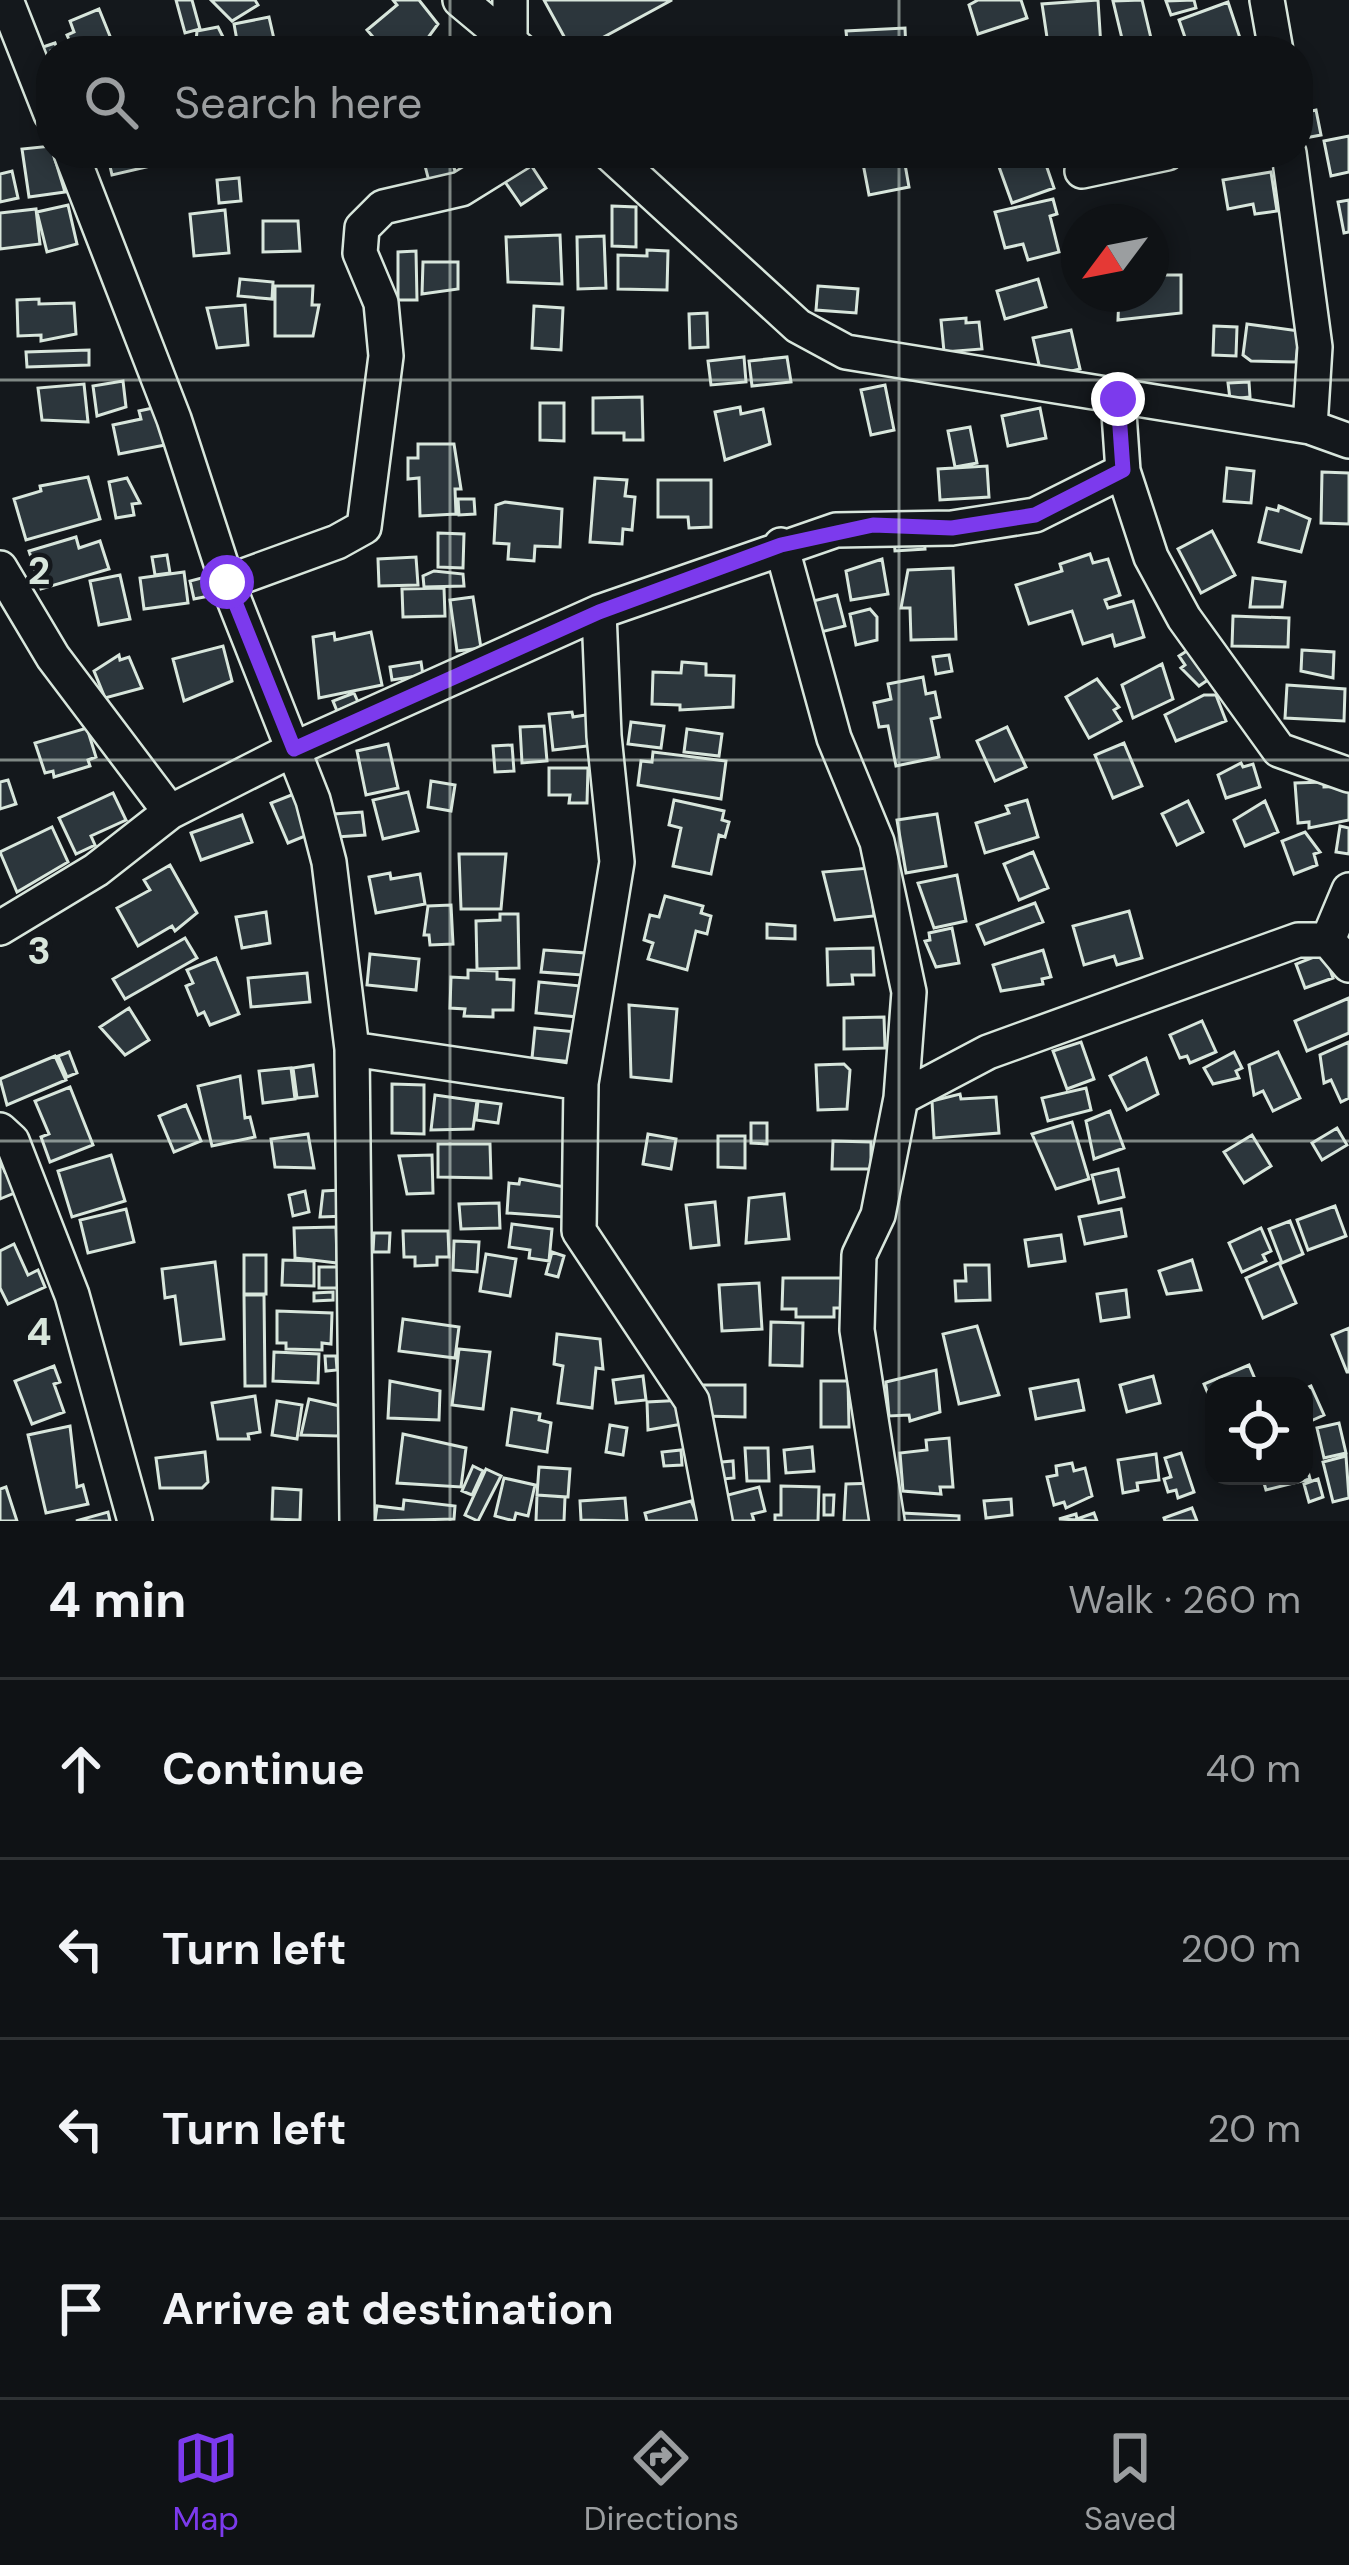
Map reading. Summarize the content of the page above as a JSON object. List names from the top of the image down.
{
  "north": "bottom left",
  "page": {
    "search": "Search here",
    "heading": ["4 min", "Walk · 260 m"],
    "list": [
      ["Continue", "40 m"],
      ["Turn left", "200 m"],
      ["Turn left", "20 m"],
      "Arrive at destination"
    ],
    "nav": ["Map", "Directions", "Saved"]
  },
  "grid": {
    "rows": ["2", "3", "4"]
  }
}
